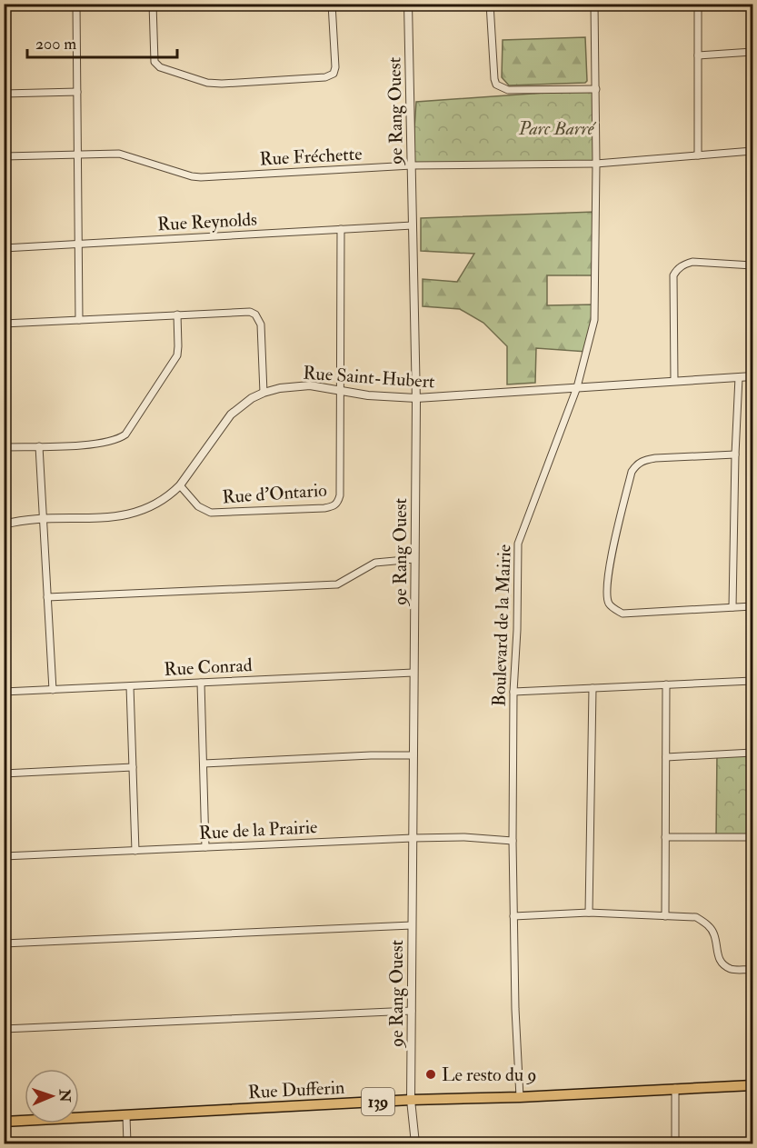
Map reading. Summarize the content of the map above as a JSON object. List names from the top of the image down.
{
  "streets": {
    "main road": ["Rue Dufferin", "139"],
    "street": [
      "9e Rang Ouest",
      "Rue Fréchette",
      "Rue Reynolds",
      "Rue Saint-Hubert",
      "Rue d'Ontario",
      "Boulevard de la Mairie",
      "Rue Conrad",
      "Rue de la Prairie"
    ]
  },
  "crossings": [
    ["9e Rang Ouest", "Rue Fréchette"],
    ["9e Rang Ouest", "Rue Reynolds"],
    ["9e Rang Ouest", "Rue Saint-Hubert"],
    ["9e Rang Ouest", "Rue Conrad"],
    ["9e Rang Ouest", "Rue de la Prairie"],
    ["9e Rang Ouest", "Rue Dufferin"],
    ["Rue Fréchette", "Boulevard de la Mairie"],
    ["Rue Reynolds", "Rue d'Ontario"],
    ["Rue Saint-Hubert", "Rue d'Ontario"],
    ["Rue Saint-Hubert", "Boulevard de la Mairie"],
    ["Boulevard de la Mairie", "Rue de la Prairie"],
    ["Boulevard de la Mairie", "Rue Dufferin"]
  ],
  "parks": ["Parc Barré"],
  "places": ["Le resto du 9"],
  "scale_bar": "200 m",
  "north": "right"
}
